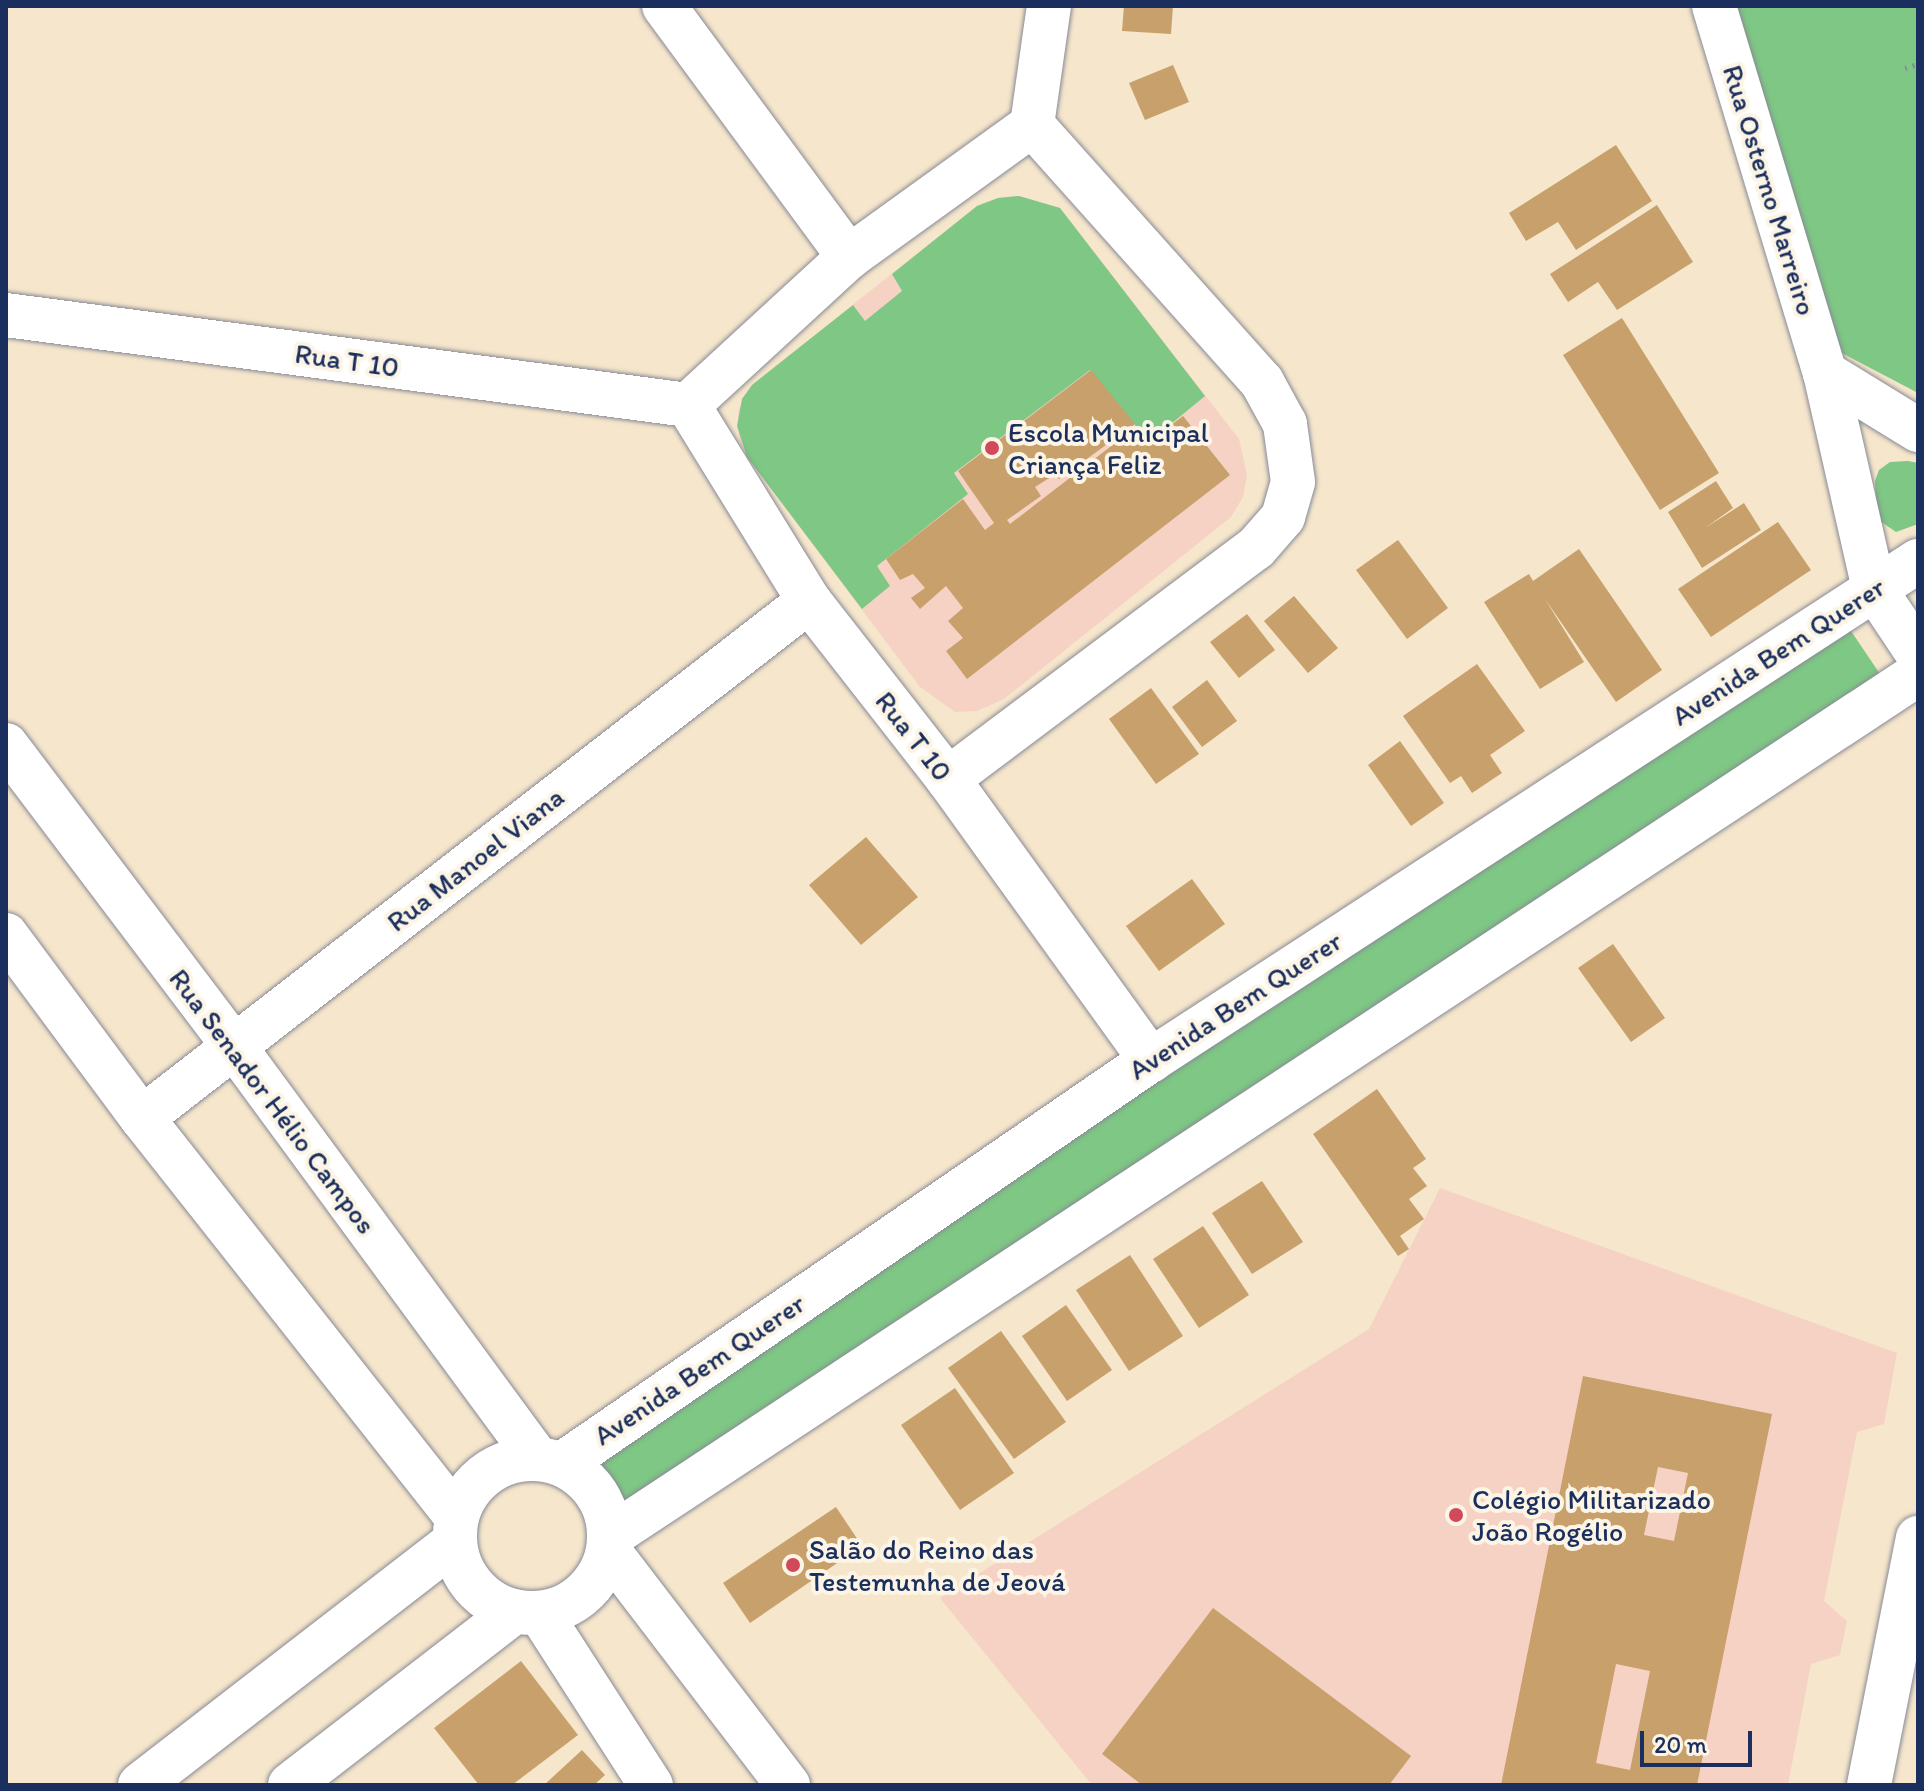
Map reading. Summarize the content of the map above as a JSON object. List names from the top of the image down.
{
  "streets": {
    "street": [
      "Rua Osterno Marreiro",
      "Rua T 10",
      "Avenida Bem Querer",
      "Rua Manoel Viana",
      "Rua Senador Hélio Campos"
    ]
  },
  "crossings": [
    ["Rua Osterno Marreiro", "Avenida Bem Querer"],
    ["Rua T 10", "Avenida Bem Querer"],
    ["Rua T 10", "Rua Manoel Viana"],
    ["Avenida Bem Querer", "Rua Senador Hélio Campos"],
    ["Rua Manoel Viana", "Rua Senador Hélio Campos"]
  ],
  "places": ["Escola Municipal Criança Feliz", "Colégio Militarizado João Rogélio", "Salão do Reino das Testemunha de Jeová"],
  "scale_bar": "20 m"
}
